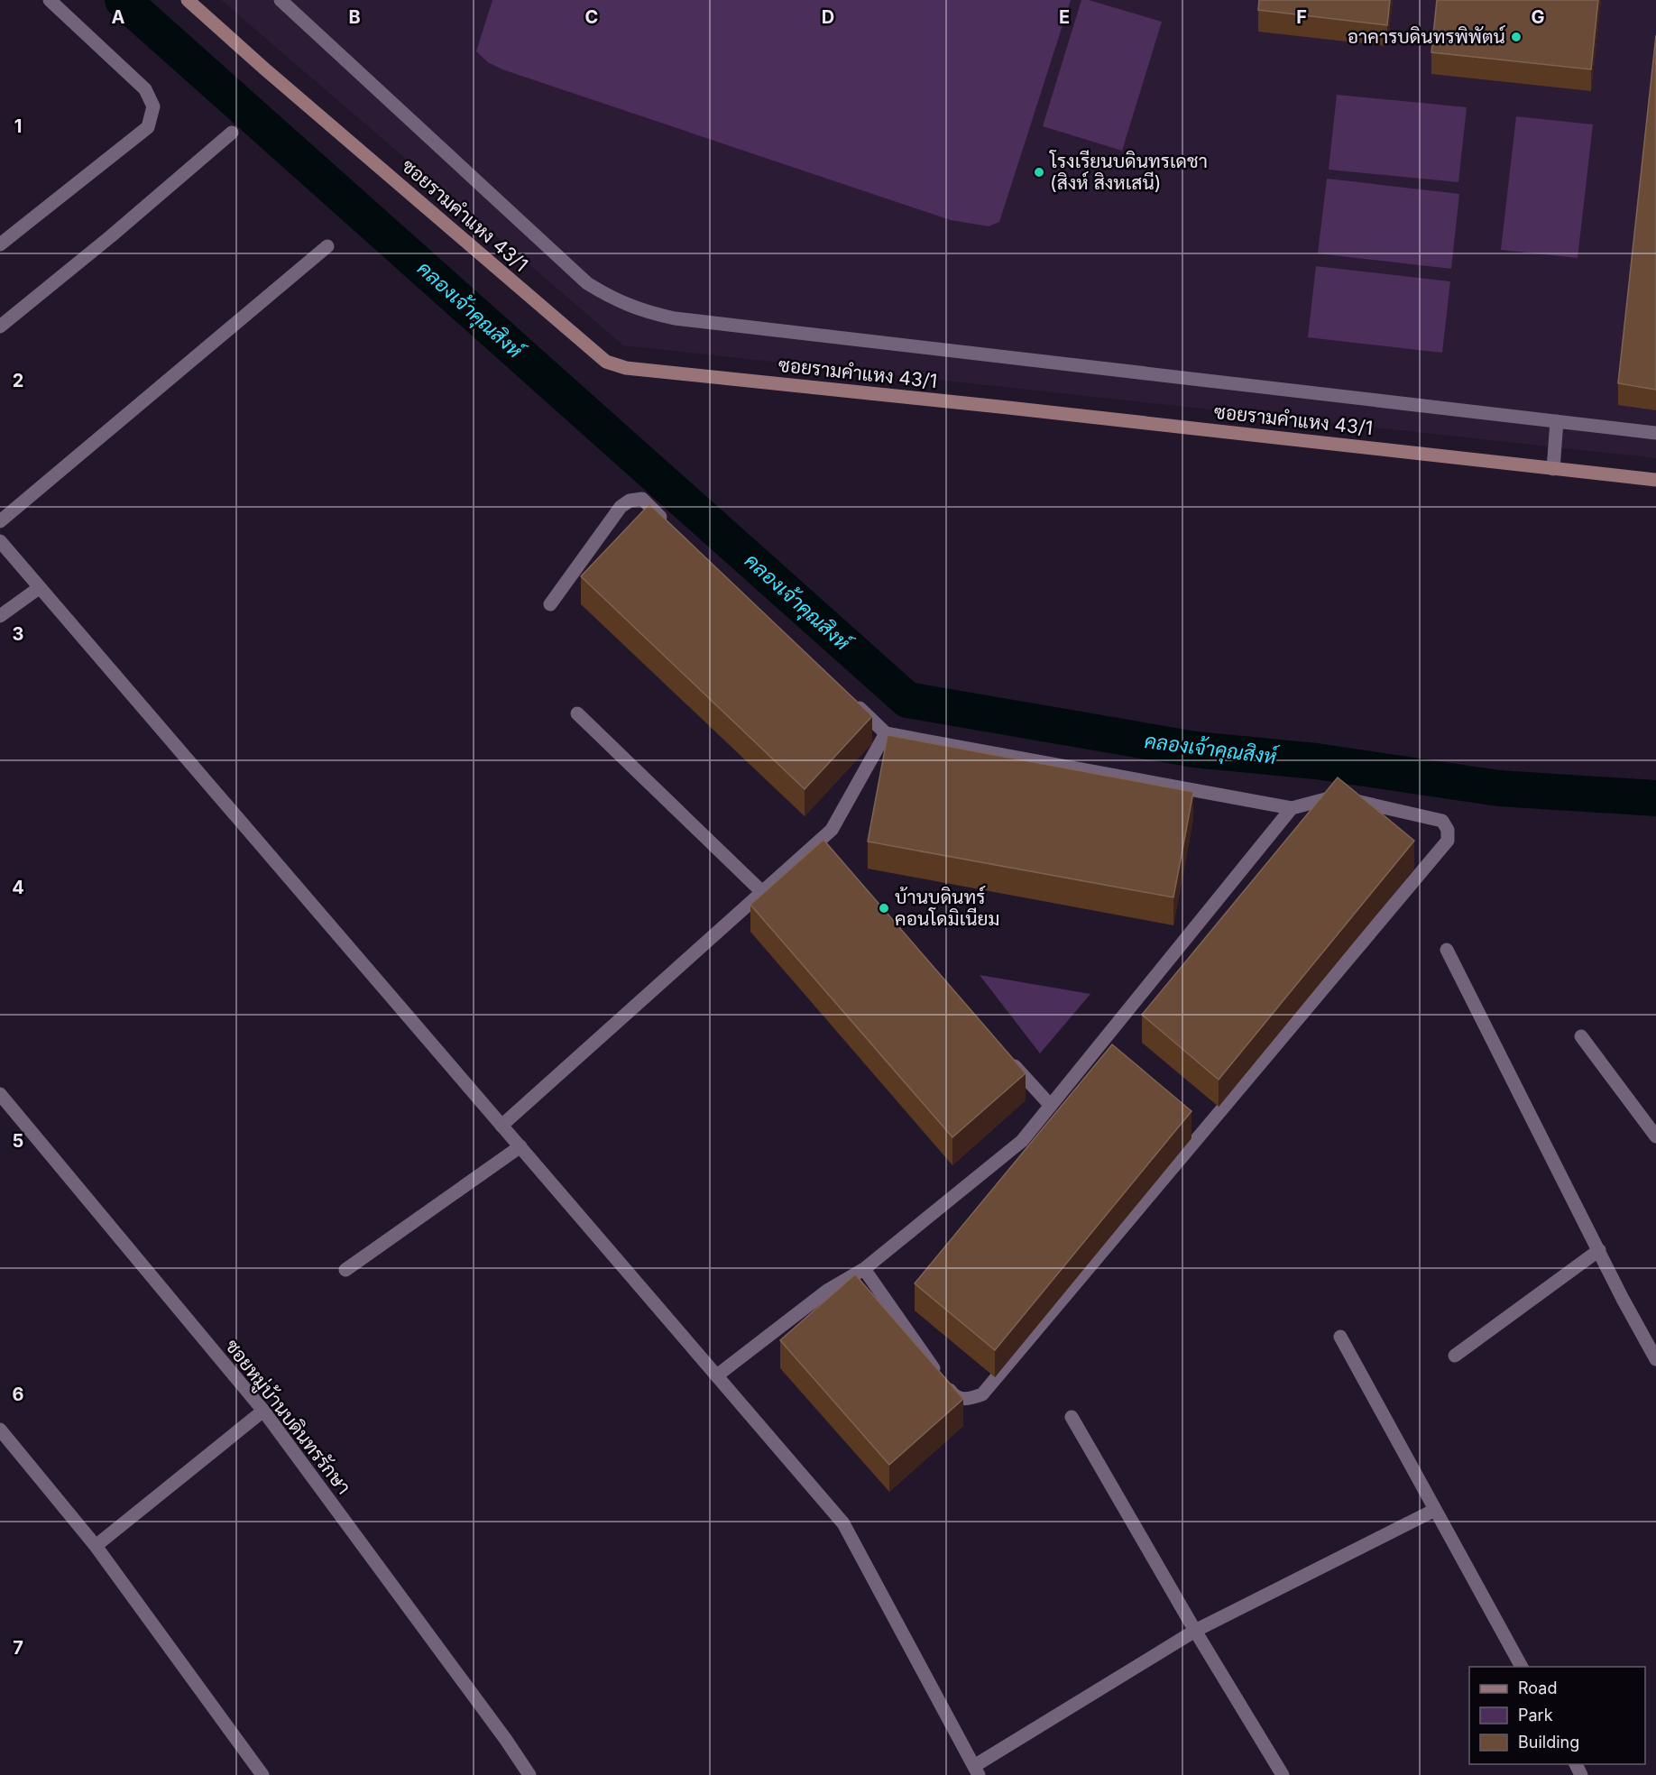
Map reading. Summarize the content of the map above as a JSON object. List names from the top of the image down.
{
  "streets": {
    "street": ["ซอยรามคำแหง 43/1", "ซอยหมู่บ้านบดินทรรักษา"]
  },
  "water": ["คลองเจ้าคุณสิงห์"],
  "places": ["อาคารบดินทรพิพัตน์", "โรงเรียนบดินทรเดชา (สิงห์ สิงหเสนี)", "บ้านบดินทร์ คอนโดมิเนียม"],
  "legend": ["Road", "Park", "Building"],
  "grid": {
    "columns": [
      "A",
      "B",
      "C",
      "D",
      "E",
      "F",
      "G"
    ],
    "rows": [
      "1",
      "2",
      "3",
      "4",
      "5",
      "6",
      "7"
    ]
  }
}
